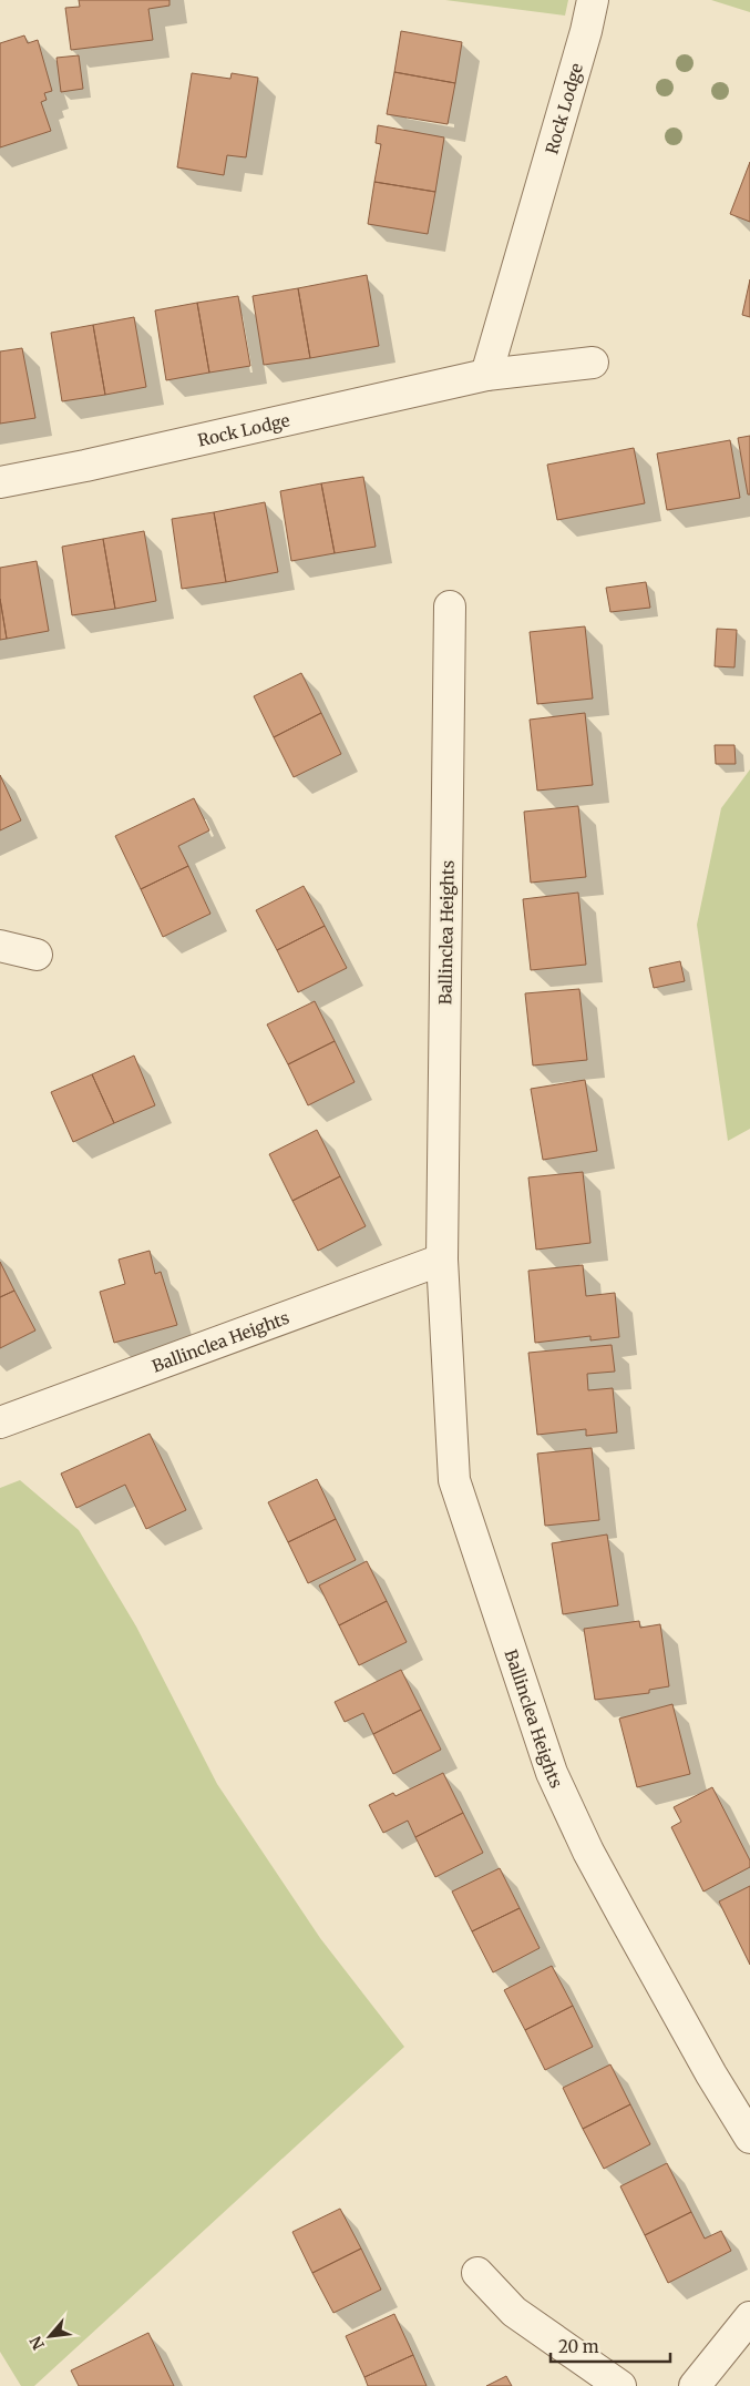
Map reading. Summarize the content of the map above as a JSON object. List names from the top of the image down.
{
  "streets": {
    "street": ["Rock Lodge", "Ballinclea Heights"]
  },
  "scale_bar": "20 m",
  "north": "bottom left"
}
